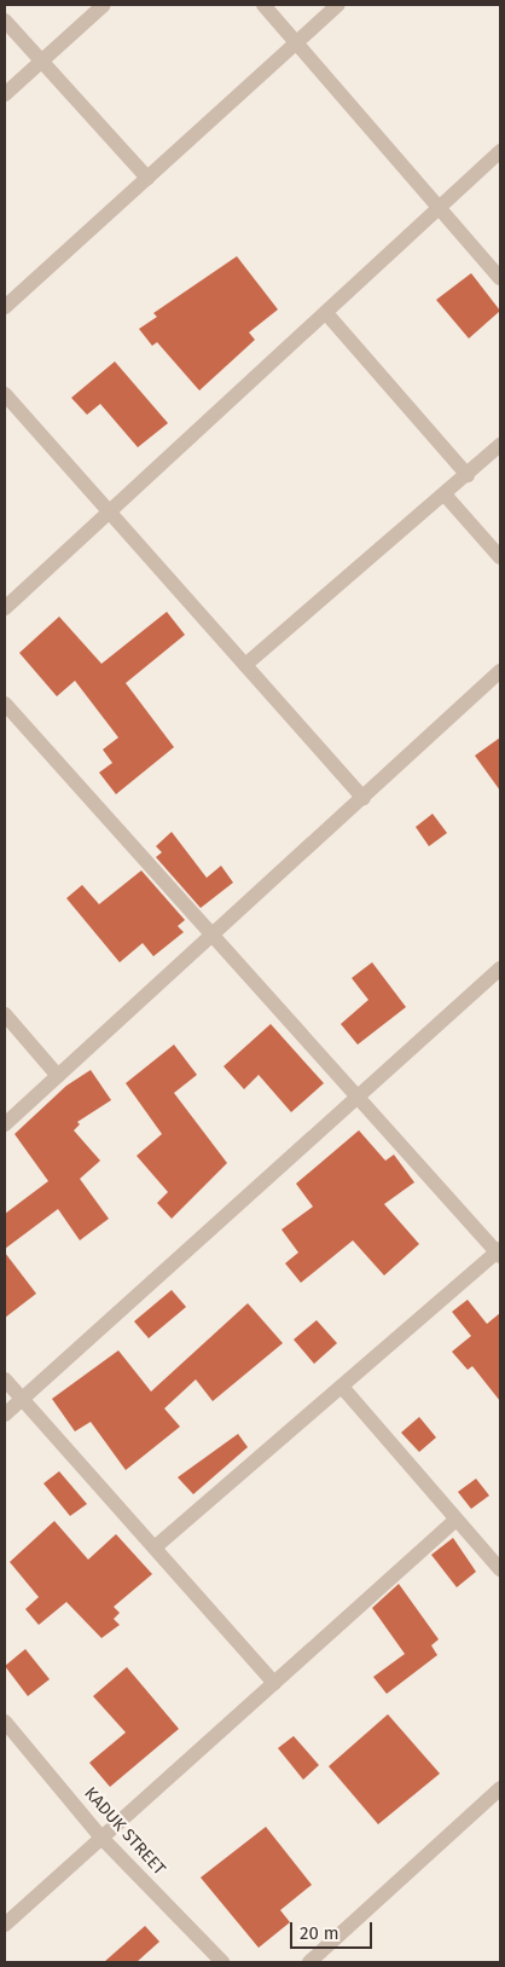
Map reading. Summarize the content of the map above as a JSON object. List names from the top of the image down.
{
  "streets": {
    "street": ["KADUK STREET"]
  },
  "scale_bar": "20 m"
}
